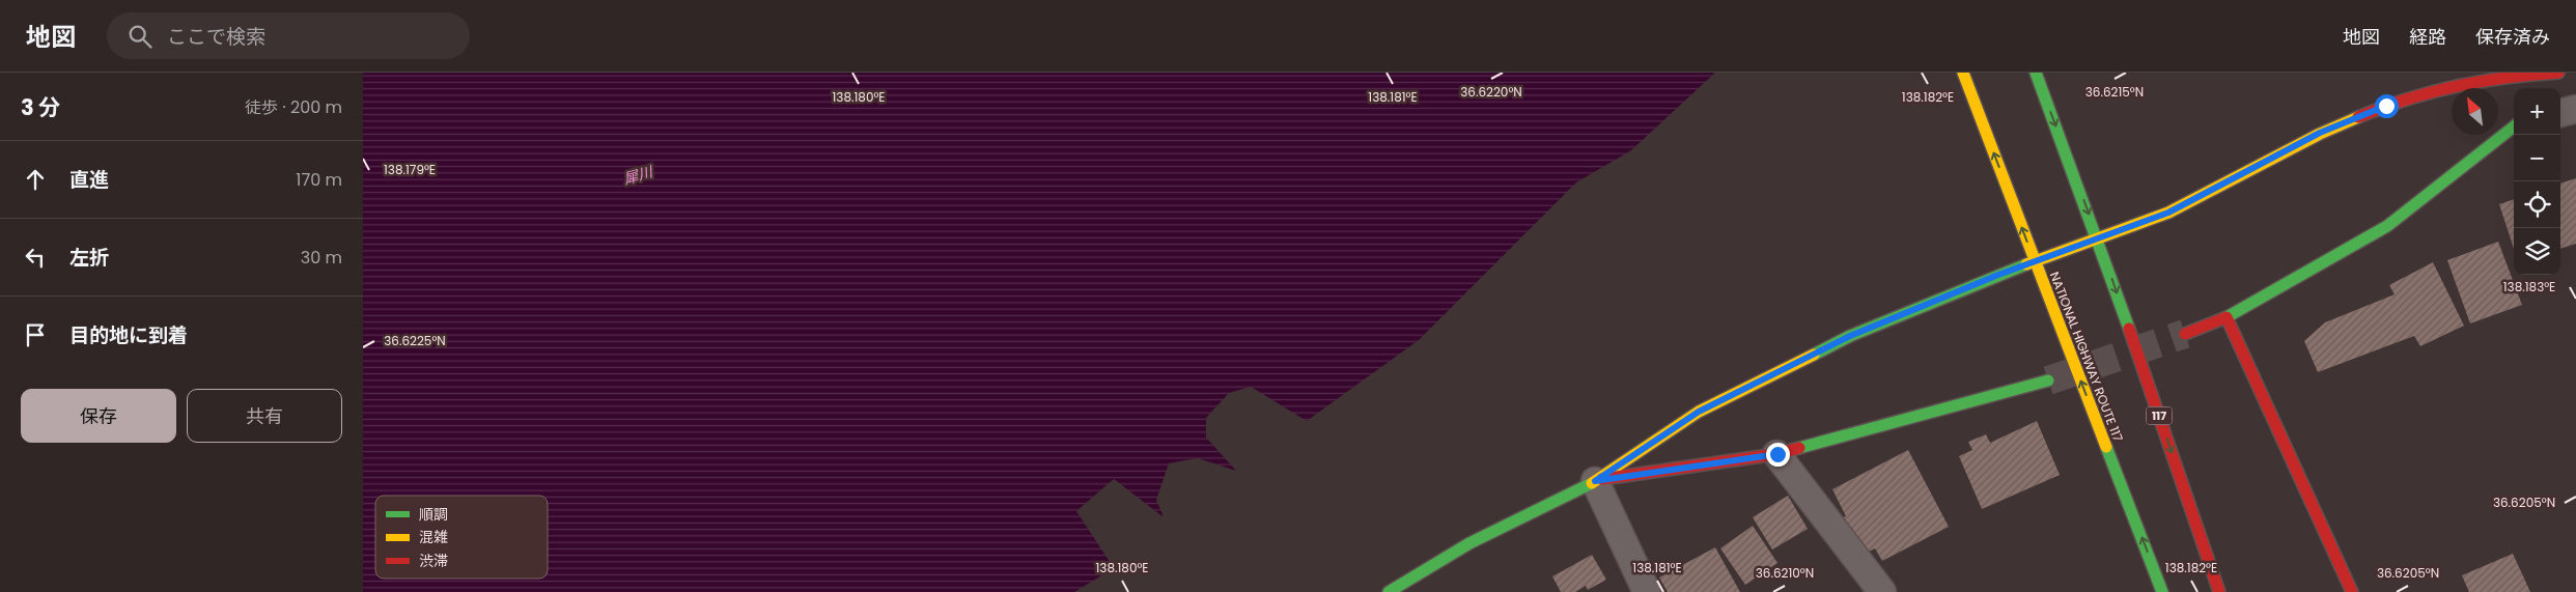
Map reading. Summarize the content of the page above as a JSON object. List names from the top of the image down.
{
  "streets": {
    "main road": ["NATIONAL HIGHWAY ROUTE 117", "117"]
  },
  "water": ["犀川"],
  "legend": ["順調", "混雑", "渋滞"],
  "north": "top left",
  "page": {
    "header": "地図",
    "search": "ここで検索",
    "nav": ["地図", "経路", "保存済み"],
    "heading": ["3 分", "徒歩 · 200 m"],
    "map_buttons": ["+", "−"],
    "list": [
      ["直進", "170 m"],
      ["左折", "30 m"],
      "目的地に到着"
    ],
    "buttons": ["保存", "共有"]
  },
  "coordinates": [
    "36.6220°N",
    "36.6215°N",
    "138.180°E",
    "138.181°E",
    "138.182°E",
    "138.179°E",
    "138.183°E",
    "36.6225°N",
    "36.6205°N",
    "36.6210°N"
  ]
}
